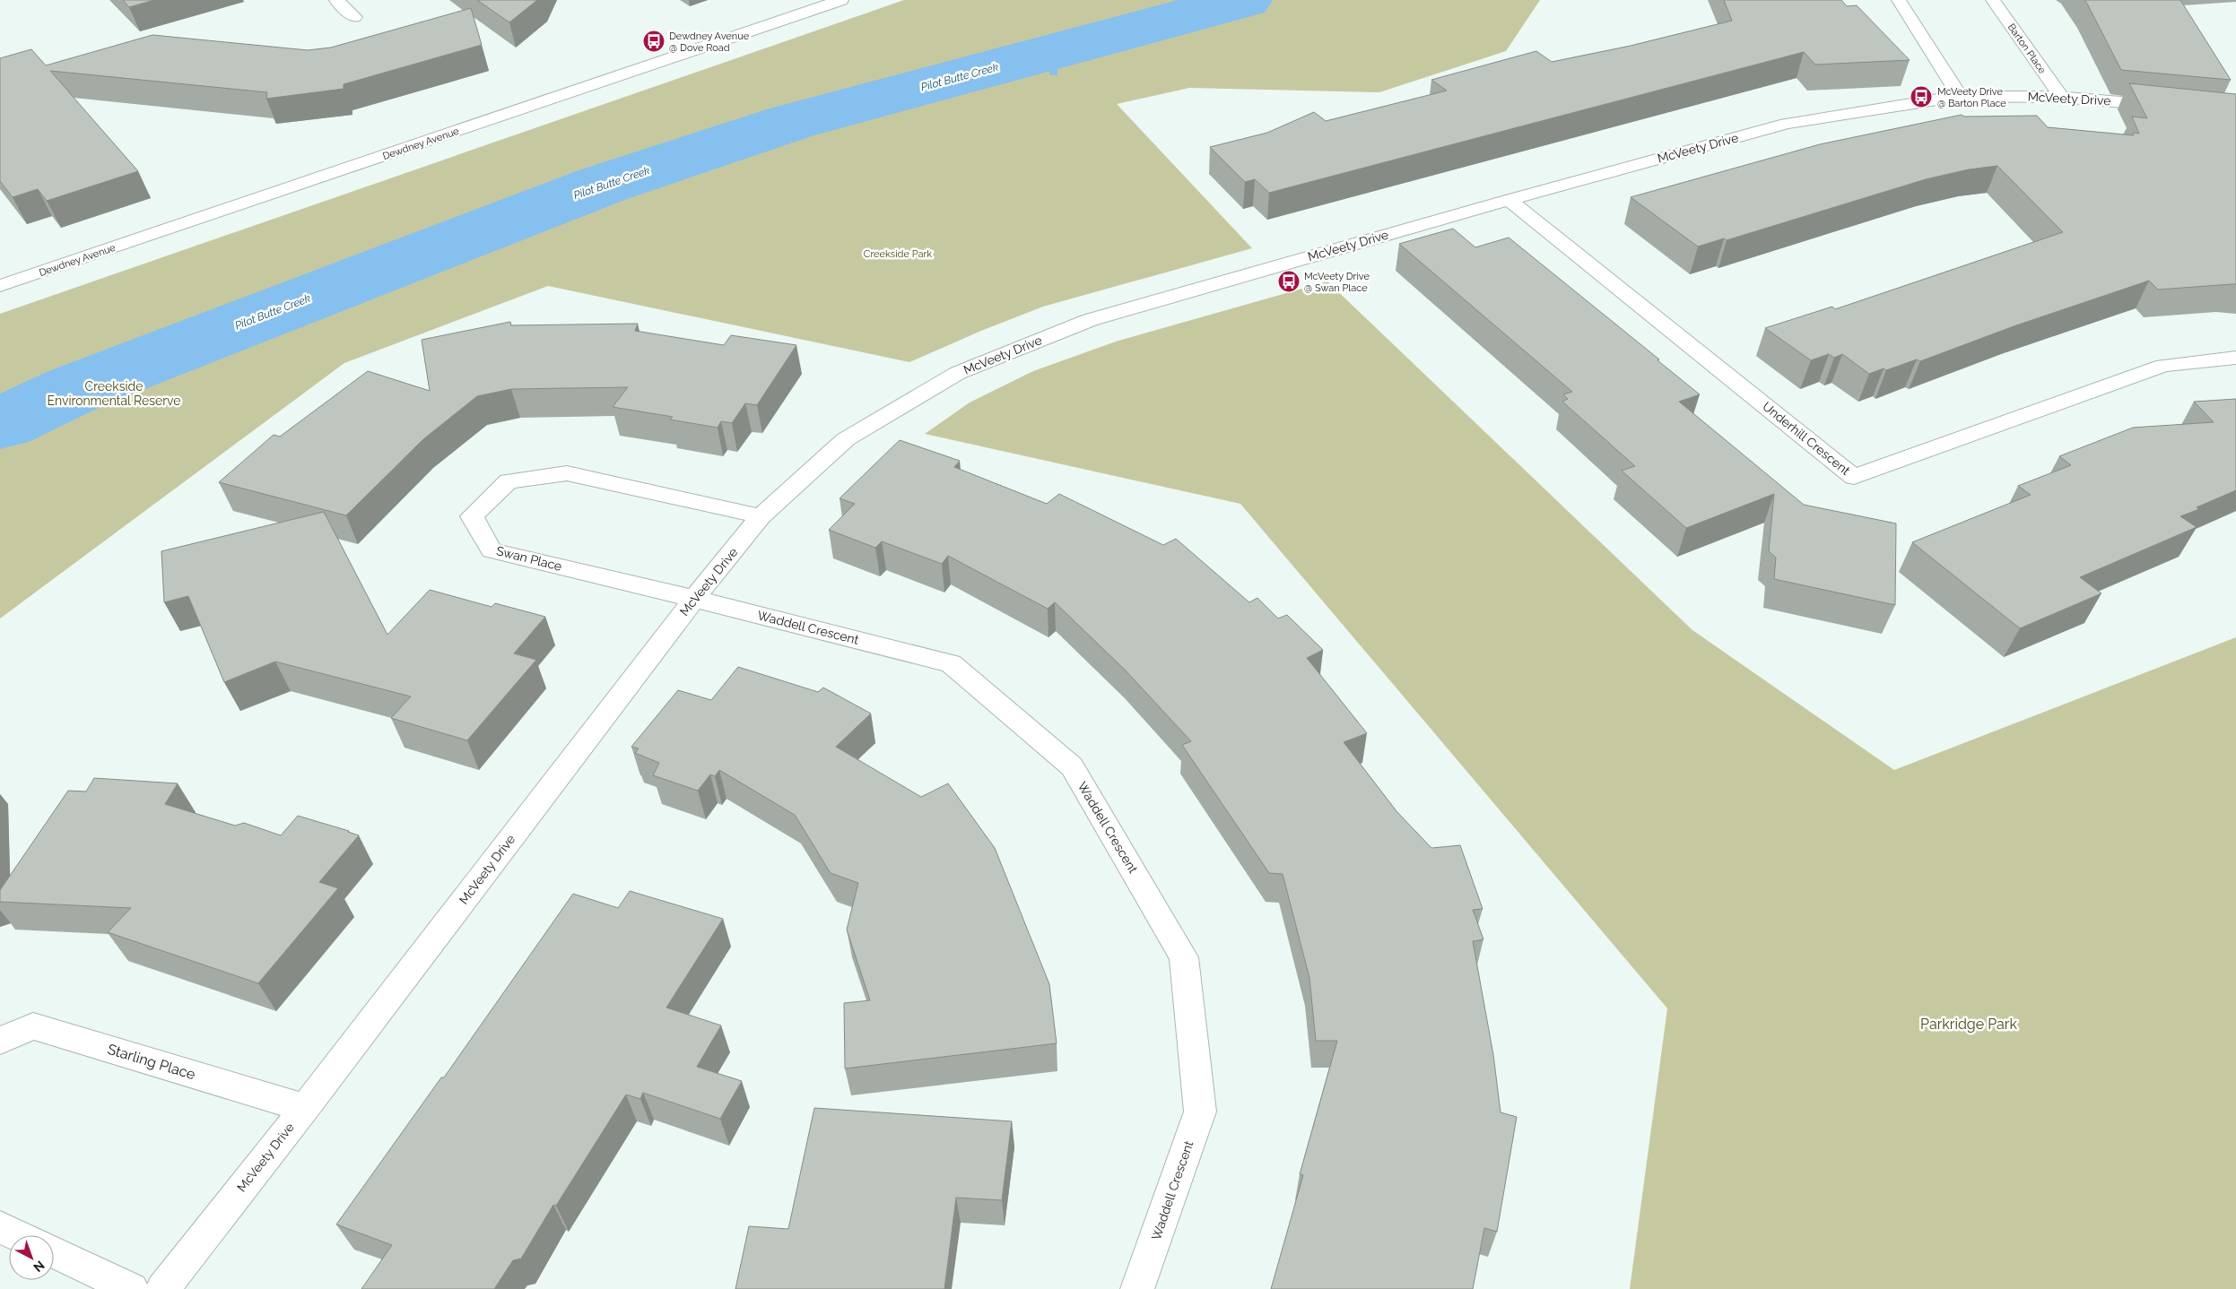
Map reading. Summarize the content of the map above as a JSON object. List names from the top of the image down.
{
  "streets": {
    "street": [
      "Barton Place",
      "McVeety Drive",
      "Dewdney Avenue",
      "Underhill Crescent",
      "Swan Place",
      "Waddell Crescent",
      "Starling Place"
    ]
  },
  "crossings": [
    ["Barton Place", "McVeety Drive"],
    ["McVeety Drive", "Underhill Crescent"],
    ["McVeety Drive", "Swan Place"],
    ["McVeety Drive", "Waddell Crescent"],
    ["McVeety Drive", "Starling Place"],
    ["Swan Place", "Waddell Crescent"]
  ],
  "water": ["Pilot Butte Creek"],
  "parks": ["Creekside Park", "Creekside Environmental Reserve", "Parkridge Park"],
  "places": {
    "bus stop": ["Dewdney Avenue @ Dove Road", "McVeety Drive @ Barton Place", "McVeety Drive @ Swan Place"]
  },
  "north": "bottom right"
}
